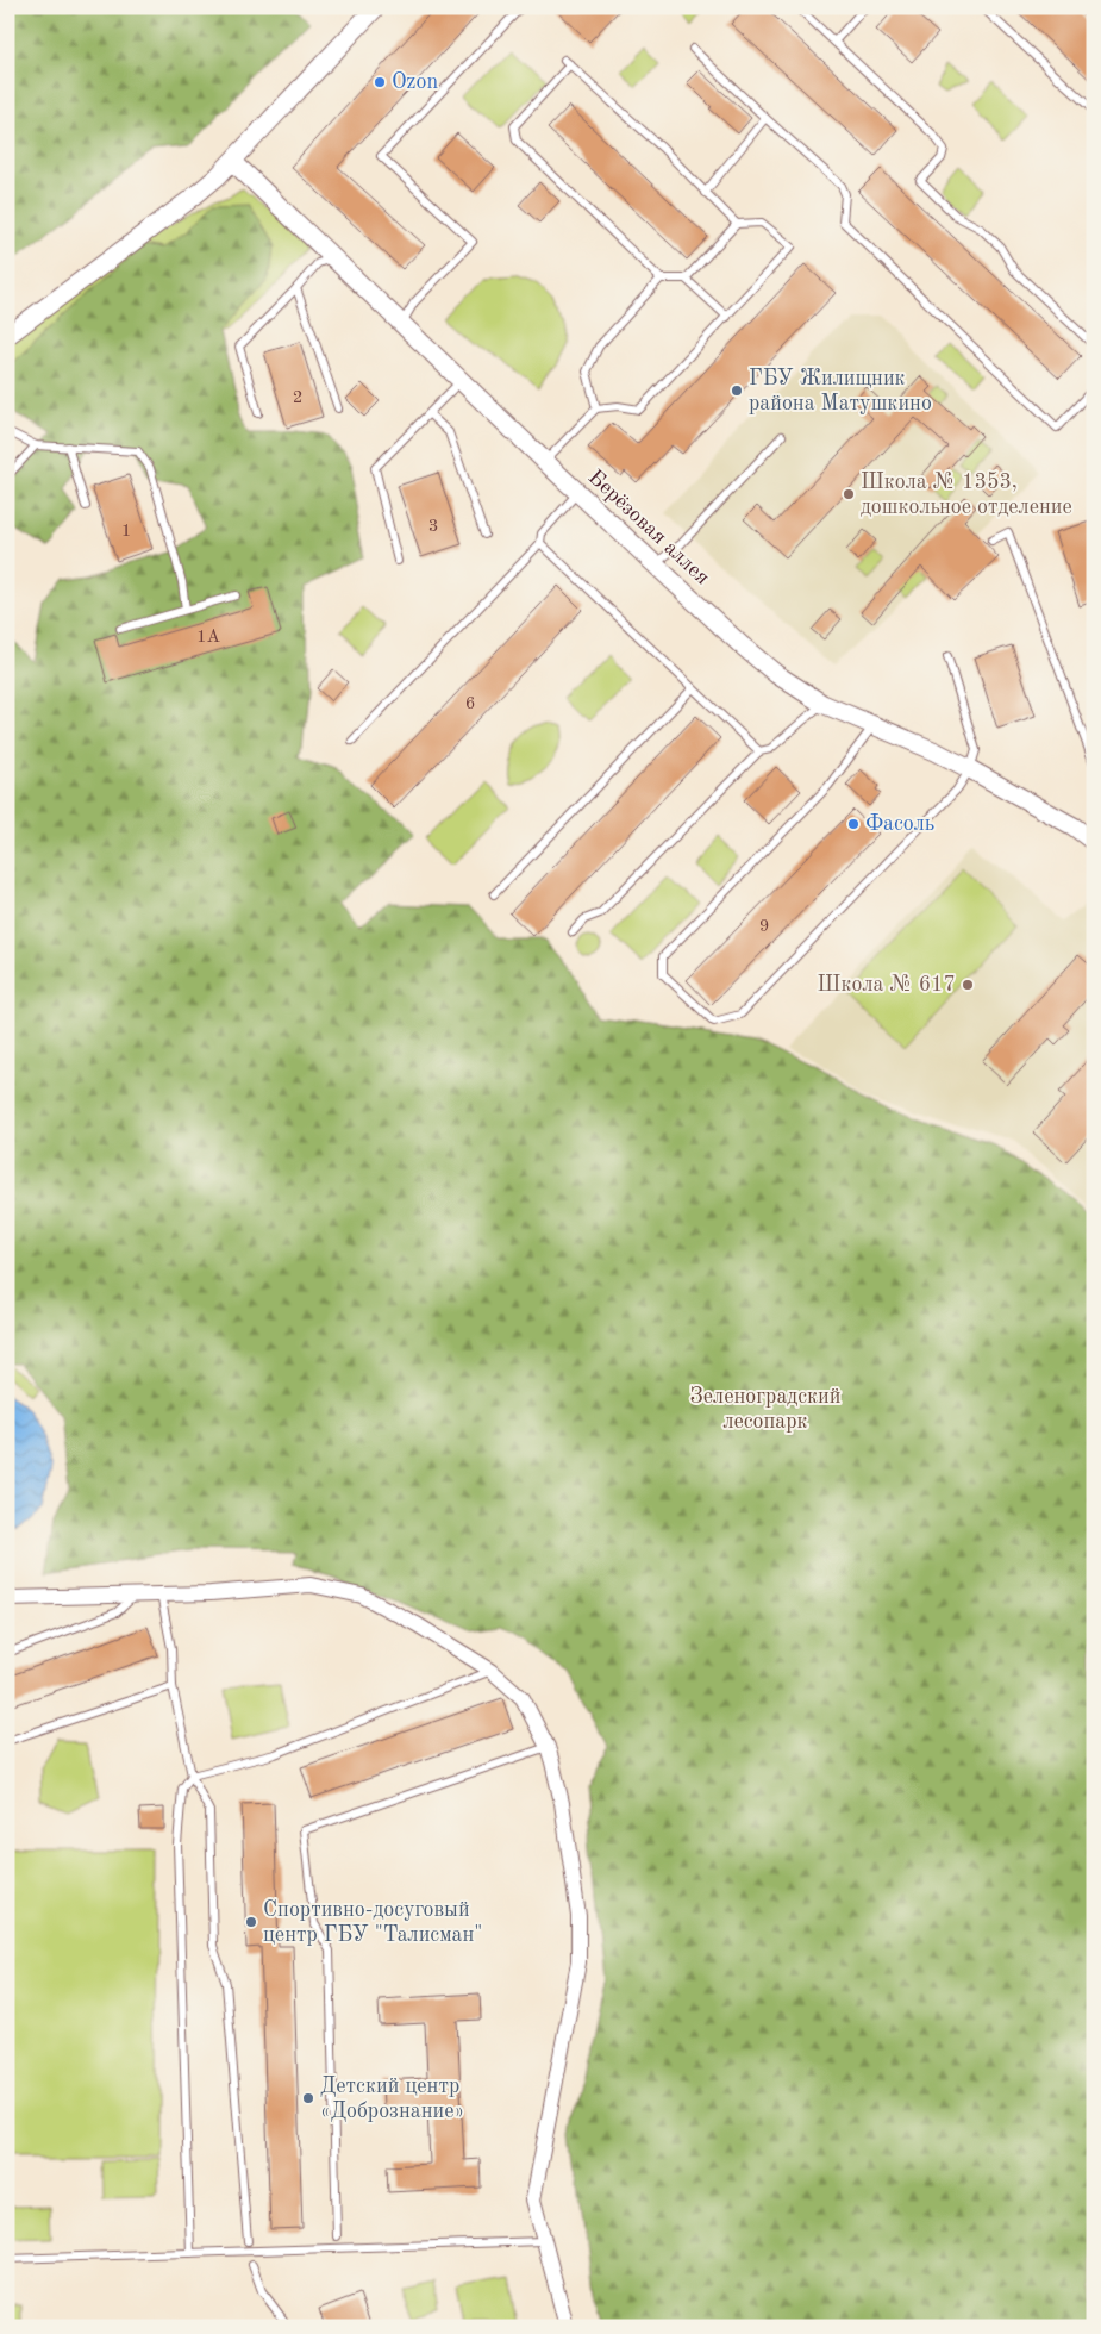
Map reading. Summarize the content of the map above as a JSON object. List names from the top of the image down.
{
  "streets": {
    "street": ["Берёзовая аллея"]
  },
  "parks": ["Зеленоградский лесопарк"],
  "places": [
    "Ozon",
    "ГБУ Жилищник района Матушкино",
    "Школа № 1353, дошкольное отделение",
    "Фасоль",
    "Школа № 617",
    "Спортивно-досуговый центр ГБУ \"Талисман\"",
    "Детский центр «Добрознание»"
  ],
  "house_numbers": [
    "2",
    "3",
    "1",
    "1А",
    "6",
    "9"
  ]
}
